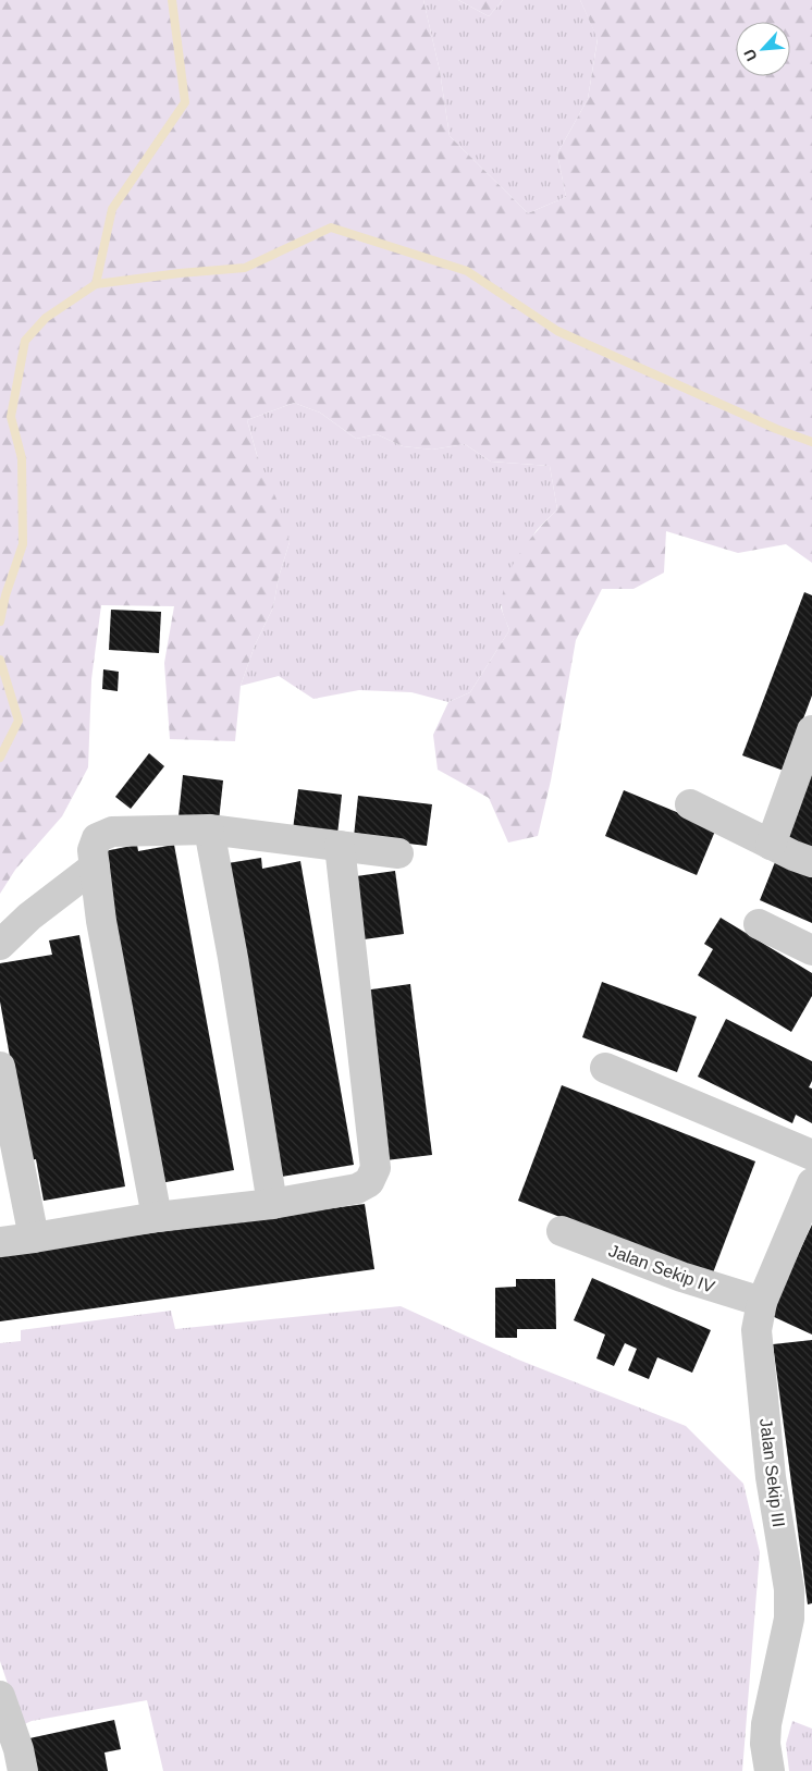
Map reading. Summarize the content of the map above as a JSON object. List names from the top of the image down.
{
  "streets": {
    "street": ["Jalan Sekip IV", "Jalan Sekip III"]
  },
  "crossings": [
    ["Jalan Sekip IV", "Jalan Sekip III"]
  ],
  "north": "bottom left"
}
